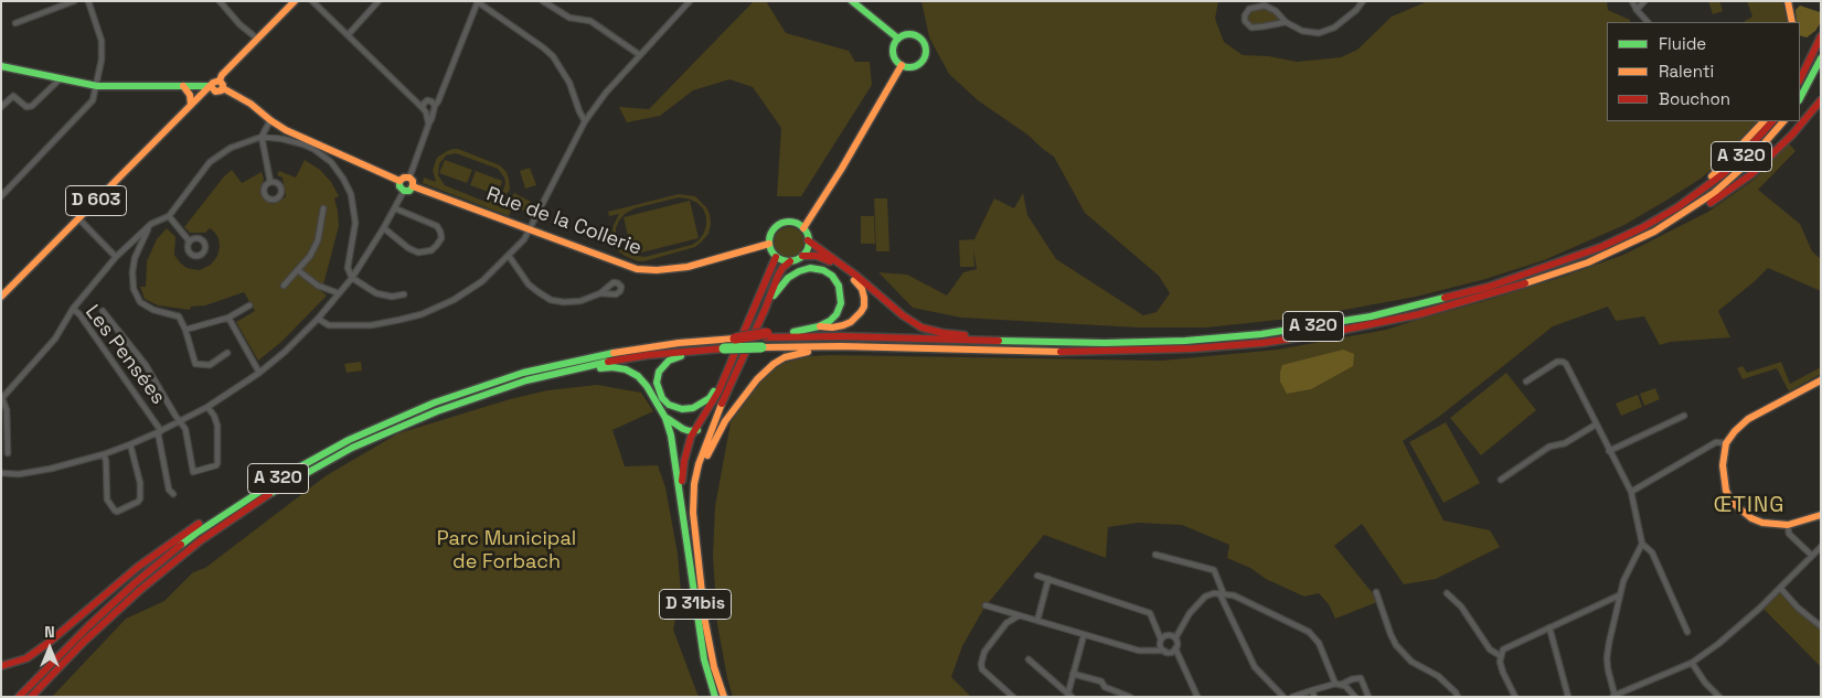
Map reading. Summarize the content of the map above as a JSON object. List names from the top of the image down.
{
  "streets": {
    "main road": [
      "A 320",
      "D 603",
      "Rue de la Collerie",
      "D 31bis"
    ],
    "street": ["Les Pensées"]
  },
  "crossings": [
    ["D 603", "Rue de la Collerie"],
    ["Rue de la Collerie", "D 31bis"]
  ],
  "districts": ["ŒTING"],
  "parks": ["Parc Municipal de Forbach"],
  "legend": ["Fluide", "Ralenti", "Bouchon"],
  "north": "top"
}
